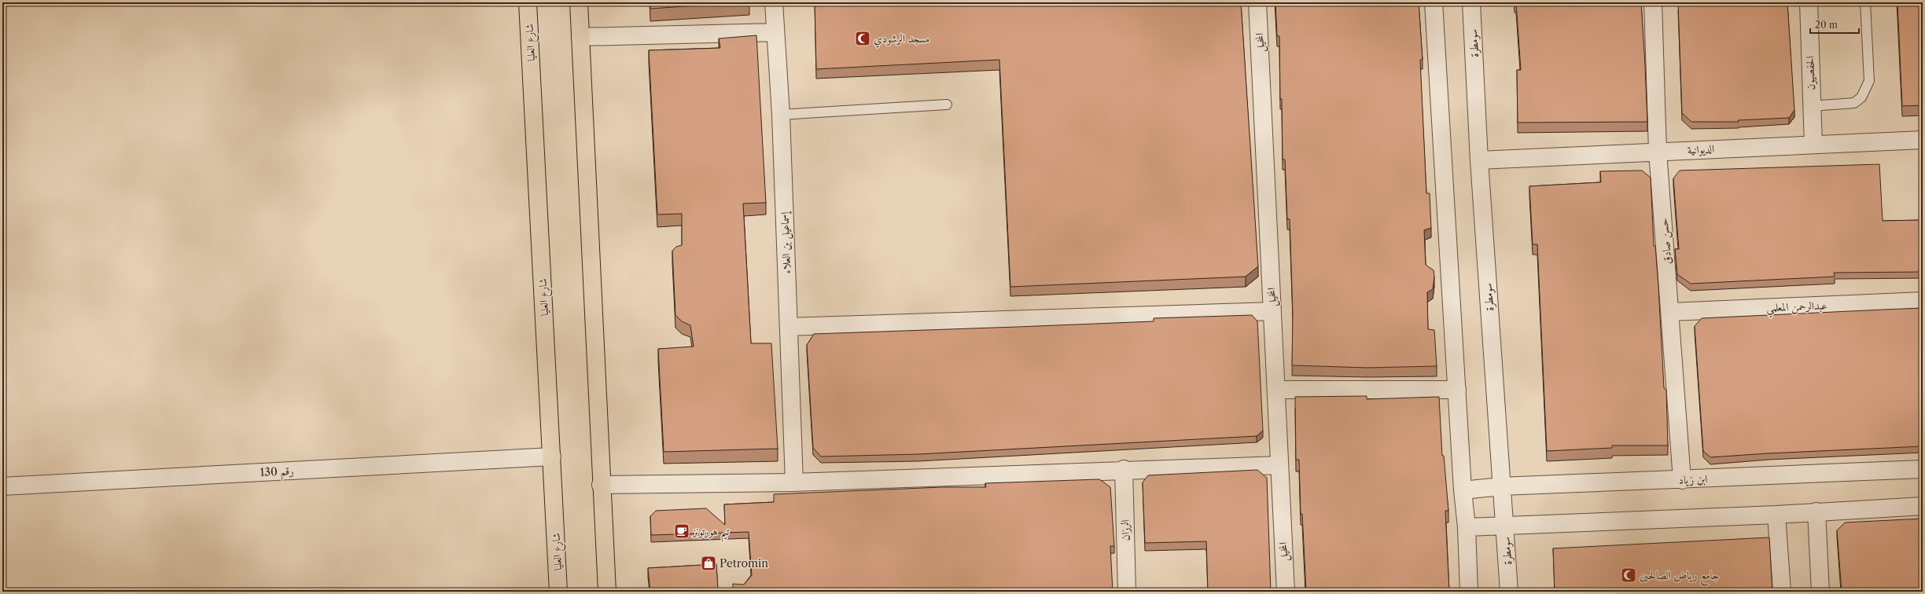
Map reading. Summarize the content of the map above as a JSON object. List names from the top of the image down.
{
  "streets": {
    "main road": ["شارع العليا"],
    "street": [
      "المخيل",
      "سومطرة",
      "الحفصيون",
      "الديوانية",
      "حسن صادق",
      "إسماعيل بن العلاء",
      "عبدالرحمن المعلمي",
      "رقم 130",
      "ابن زياد",
      "الرزان"
    ]
  },
  "crossings": [
    ["شارع العليا", "رقم 130"],
    ["سومطرة", "الديوانية"],
    ["سومطرة", "ابن زياد"],
    ["الحفصيون", "الديوانية"],
    ["الديوانية", "حسن صادق"],
    ["حسن صادق", "عبدالرحمن المعلمي"],
    ["حسن صادق", "ابن زياد"]
  ],
  "places": {
    "mosque": ["مسجد الرشودي", "جامع رياض الصالحين"],
    "cafe": ["تيم هورتونز"],
    "shop": ["Petromin"]
  },
  "scale_bar": "20 m"
}
